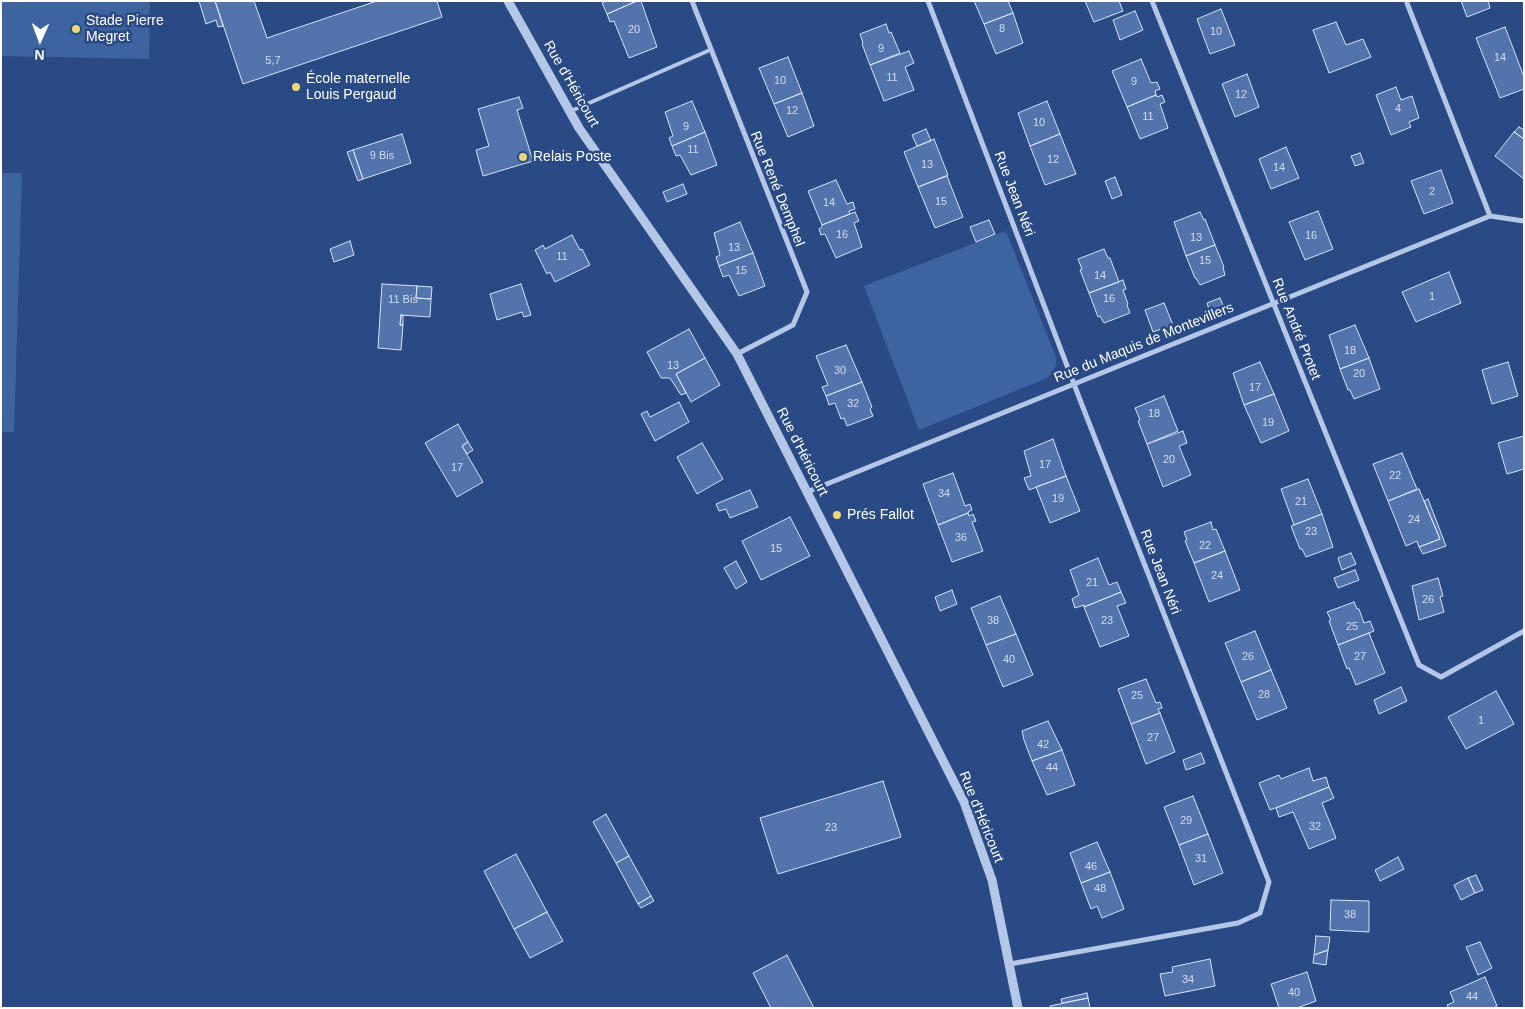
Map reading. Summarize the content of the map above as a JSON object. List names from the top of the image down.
{
  "streets": {
    "street": [
      "Rue d'Héricourt",
      "Rue René Demphel",
      "Rue Jean Néri",
      "Rue André Protet",
      "Rue du Maquis de Montevillers"
    ]
  },
  "crossings": [
    ["Rue d'Héricourt", "Rue René Demphel"],
    ["Rue d'Héricourt", "Rue Jean Néri"],
    ["Rue d'Héricourt", "Rue du Maquis de Montevillers"],
    ["Rue Jean Néri", "Rue du Maquis de Montevillers"],
    ["Rue André Protet", "Rue du Maquis de Montevillers"]
  ],
  "places": [
    "Stade Pierre Megret",
    "École maternelle Louis Pergaud",
    "Relais Poste",
    "Prés Fallot"
  ],
  "house_numbers": [
    "8",
    "20",
    "10",
    "9",
    "14",
    "5,7",
    "11",
    "10",
    "9",
    "12",
    "4",
    "12",
    "11",
    "10",
    "9",
    "11",
    "9 Bis",
    "12",
    "13",
    "14",
    "2",
    "15",
    "14",
    "16",
    "16",
    "13",
    "13",
    "11",
    "15",
    "15",
    "14",
    "1",
    "16",
    "11 Bis",
    "18",
    "13",
    "30",
    "20",
    "17",
    "32",
    "18",
    "19",
    "20",
    "17",
    "17",
    "22",
    "34",
    "19",
    "21",
    "24",
    "23",
    "36",
    "22",
    "15",
    "24",
    "21",
    "26",
    "38",
    "23",
    "25",
    "26",
    "27",
    "40",
    "28",
    "25",
    "1",
    "27",
    "42",
    "44",
    "29",
    "32",
    "23",
    "31",
    "46",
    "48",
    "38",
    "34",
    "40",
    "44"
  ],
  "north": "bottom"
}
